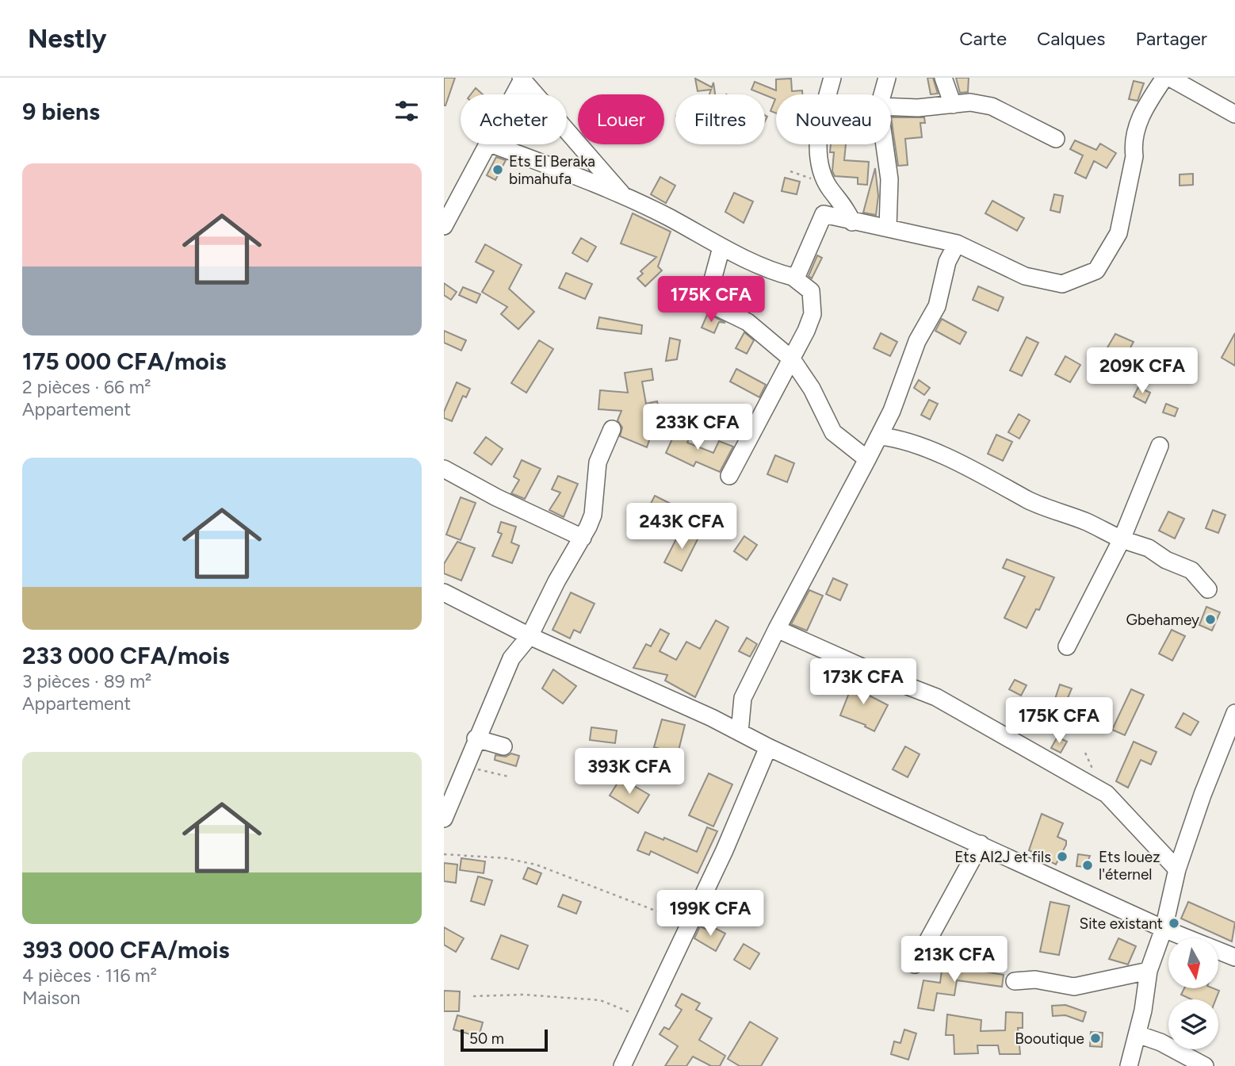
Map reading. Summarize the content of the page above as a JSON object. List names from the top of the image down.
{
  "places": [
    "Ets El Beraka bimahufa",
    "Gbehamey",
    "Ets AI2J et fils",
    "Ets louez l'éternel",
    "Site existant",
    "Booutique"
  ],
  "scale_bar": "50 m",
  "north": "bottom",
  "page": {
    "header": "Nestly",
    "nav": ["Carte", "Calques", "Partager"],
    "heading": "9 biens",
    "chip": [
      "Acheter",
      "Louer",
      "Filtres",
      "Nouveau"
    ],
    "list": [
      {
        "name": "175 000 CFA/mois",
        "note": "2 pièces · 66 m² · Appartement"
      },
      {
        "name": "233 000 CFA/mois",
        "note": "3 pièces · 89 m² · Appartement"
      },
      {
        "name": "393 000 CFA/mois",
        "note": "4 pièces · 116 m² · Maison"
      }
    ],
    "price": [
      "175K CFA",
      "209K CFA",
      "233K CFA",
      "243K CFA",
      "173K CFA",
      "175K CFA",
      "393K CFA",
      "199K CFA",
      "213K CFA"
    ],
    "scale": "50 m"
  }
}
